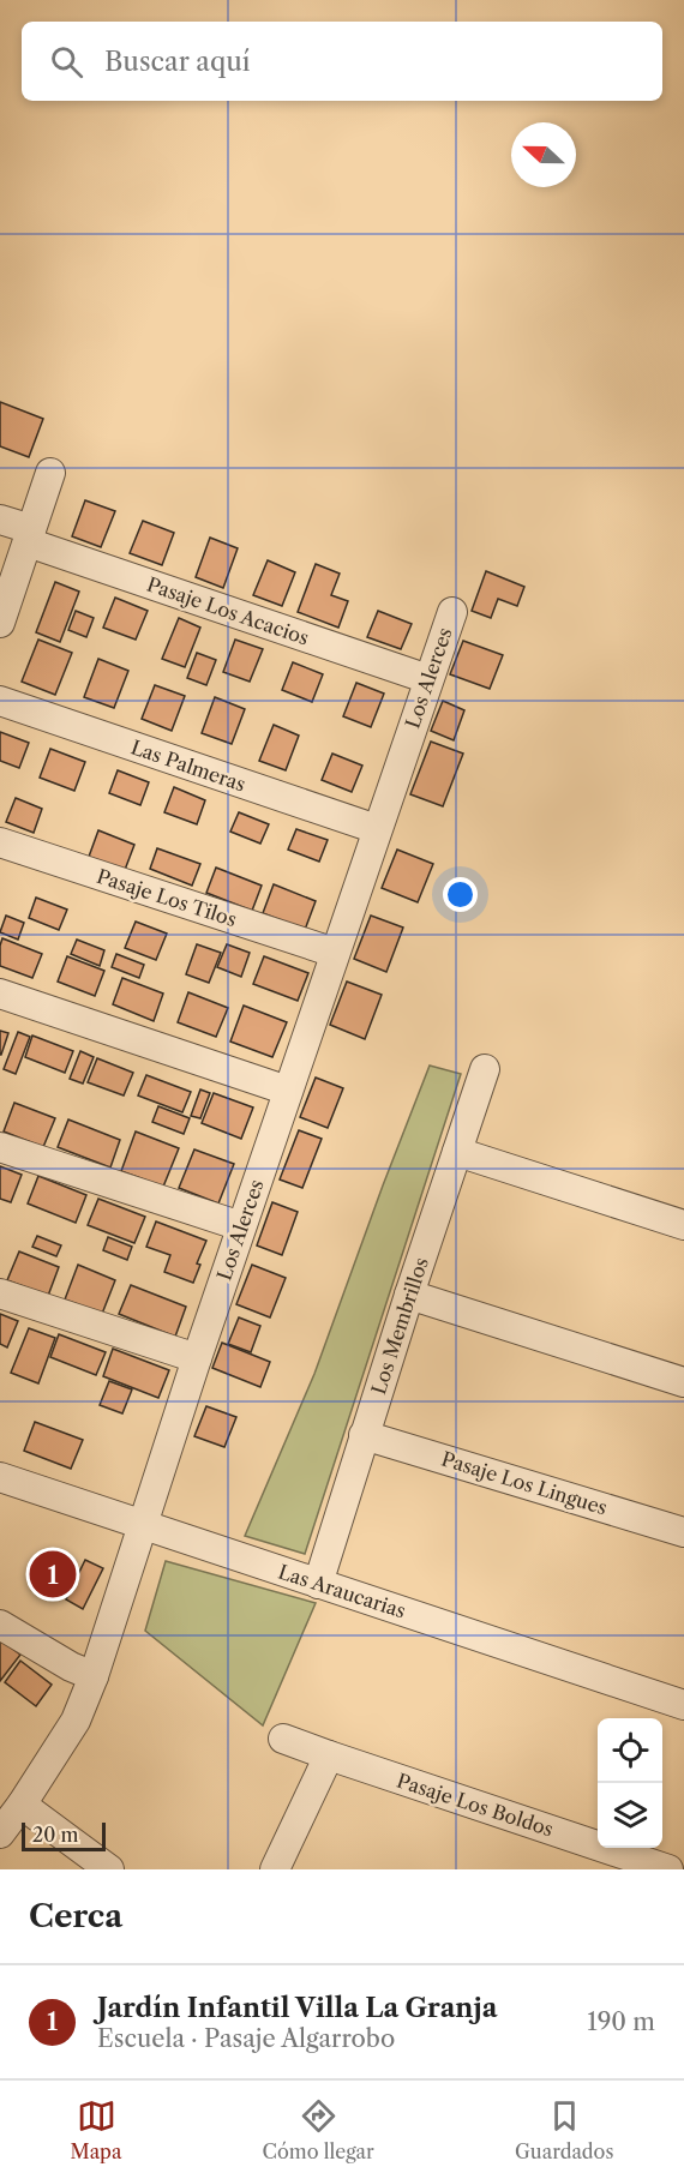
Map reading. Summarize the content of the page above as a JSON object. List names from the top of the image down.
{
  "streets": {
    "street": [
      "Pasaje Los Acacios",
      "Los Alerces",
      "Las Palmeras",
      "Pasaje Los Tilos",
      "Los Membrillos",
      "Pasaje Los Lingues",
      "Las Araucarias",
      "Pasaje Los Boldos"
    ]
  },
  "crossings": [
    ["Pasaje Los Acacios", "Los Alerces"],
    ["Los Alerces", "Las Palmeras"],
    ["Los Alerces", "Pasaje Los Tilos"],
    ["Los Alerces", "Las Araucarias"],
    ["Los Membrillos", "Pasaje Los Lingues"],
    ["Los Membrillos", "Las Araucarias"]
  ],
  "scale_bar": "20 m",
  "north": "left",
  "page": {
    "search": "Buscar aquí",
    "pins": "1",
    "scale": "20 m",
    "heading": "Cerca",
    "list": [
      {
        "mark": "1",
        "name": "Jardín Infantil Villa La Granja",
        "note": "Escuela · Pasaje Algarrobo",
        "value": "190 m"
      }
    ],
    "nav": ["Mapa", "Cómo llegar", "Guardados"]
  }
}
